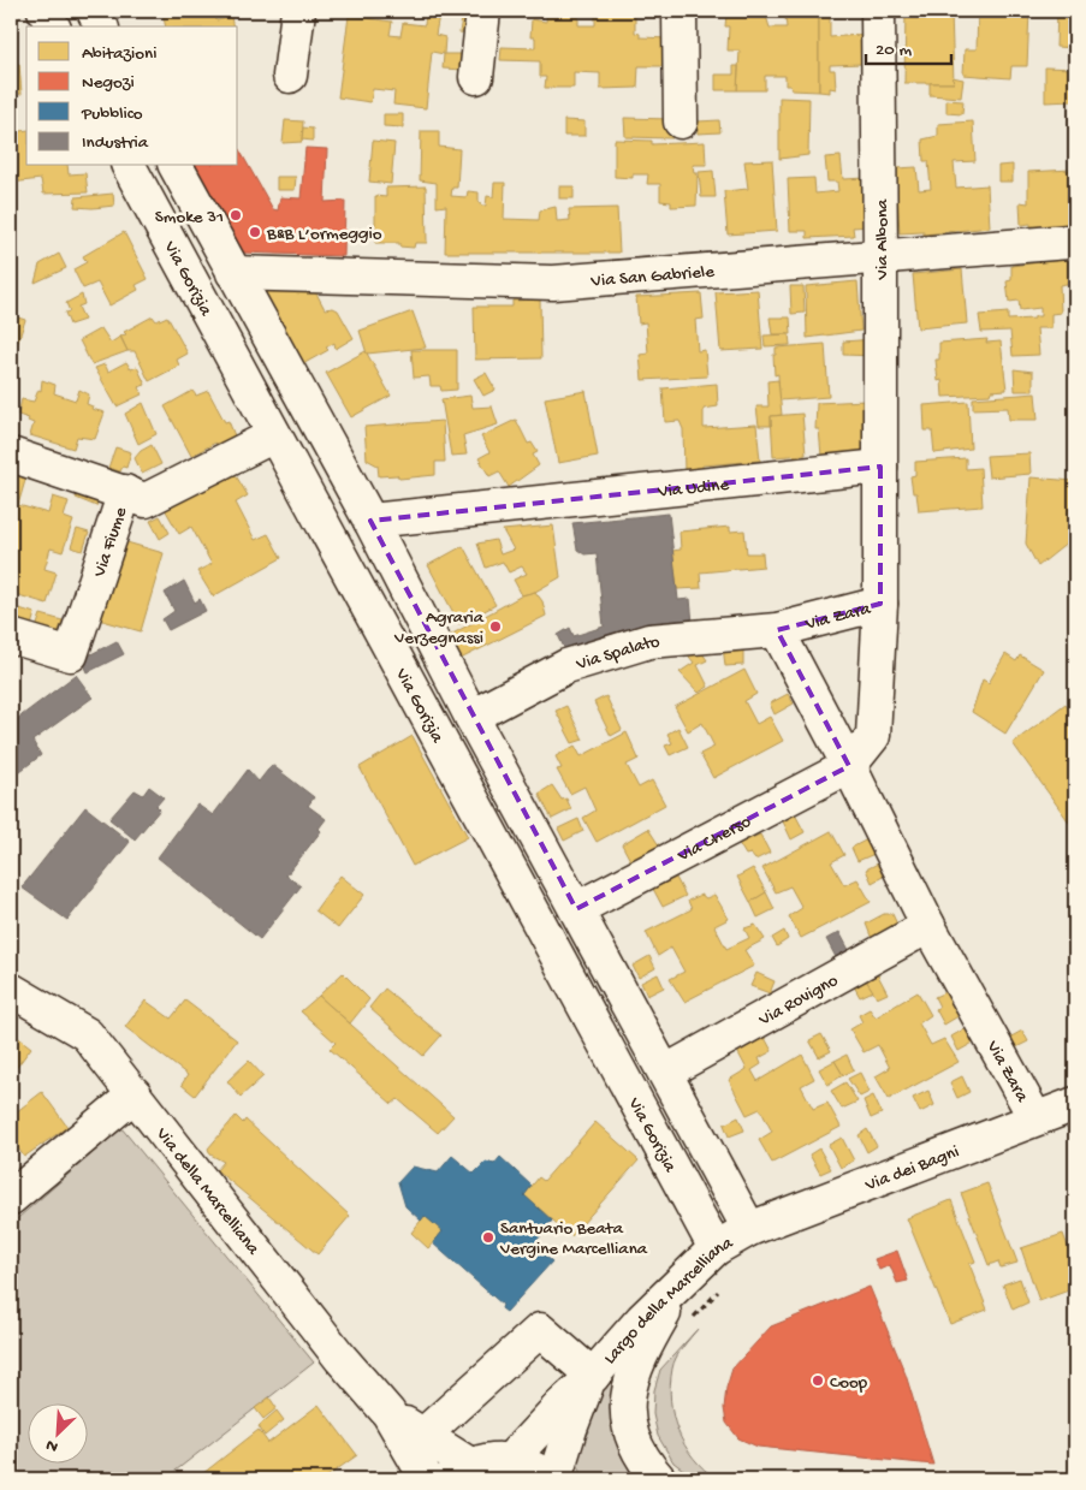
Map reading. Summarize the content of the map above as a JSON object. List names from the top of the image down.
{
  "streets": {
    "street": [
      "Via Albona",
      "Via San Gabriele",
      "Via Gorizia",
      "Via Udine",
      "Via Fiume",
      "Via Zara",
      "Via Spalato",
      "Via Cherso",
      "Via Rovigno",
      "Via dei Bagni",
      "Via della Marcelliana",
      "Largo della Marcelliana"
    ]
  },
  "crossings": [
    ["Via Albona", "Via San Gabriele"],
    ["Via Albona", "Via Udine"],
    ["Via Gorizia", "Via Fiume"],
    ["Via Gorizia", "Largo della Marcelliana"],
    ["Via Zara", "Via Spalato"],
    ["Via Zara", "Via Cherso"],
    ["Via Zara", "Via Rovigno"],
    ["Via Zara", "Via dei Bagni"],
    ["Via dei Bagni", "Largo della Marcelliana"],
    ["Via della Marcelliana", "Largo della Marcelliana"]
  ],
  "places": [
    "Smoke 31",
    "B&B L’ormeggio",
    "Agraria Verzegnassi",
    "Santuario Beata Vergine Marcelliana",
    "Coop"
  ],
  "legend": [
    "Abitazioni",
    "Negozi",
    "Pubblico",
    "Industria"
  ],
  "scale_bar": "20 m",
  "north": "bottom left"
}
